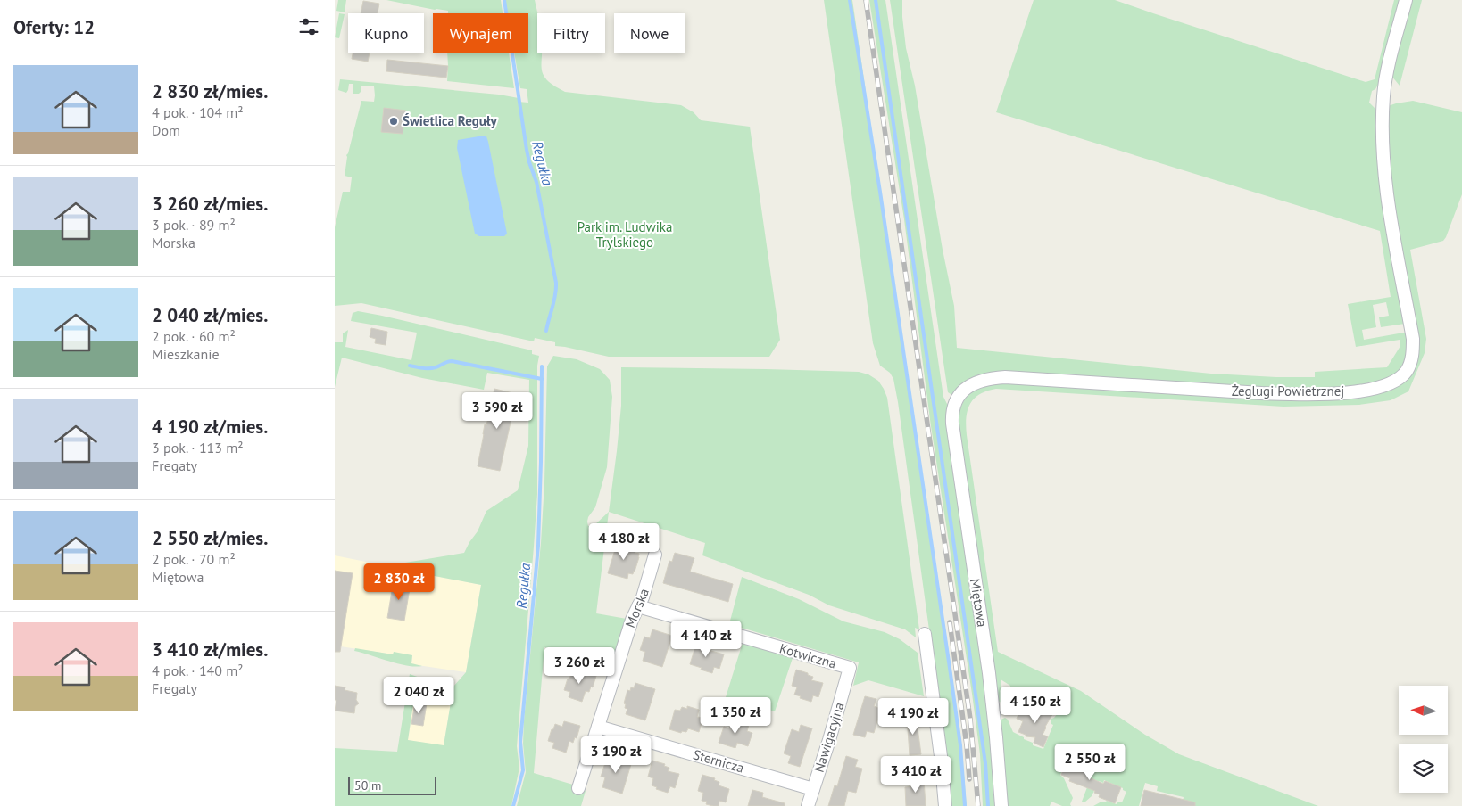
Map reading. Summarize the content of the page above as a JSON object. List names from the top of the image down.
{
  "streets": {
    "street": [
      "Żeglugi Powietrznej",
      "Miętowa",
      "Morska",
      "Kotwiczna",
      "Nawigacyjna",
      "Sternicza"
    ]
  },
  "crossings": [
    ["Żeglugi Powietrznej", "Miętowa"],
    ["Morska", "Kotwiczna"],
    ["Morska", "Sternicza"],
    ["Kotwiczna", "Nawigacyjna"],
    ["Nawigacyjna", "Sternicza"]
  ],
  "water": ["Regułka"],
  "parks": ["Park im. Ludwika Trylskiego"],
  "places": ["Świetlica Reguły"],
  "scale_bar": "50 m",
  "north": "left",
  "page": {
    "heading": "Oferty: 12",
    "chip": [
      "Kupno",
      "Wynajem",
      "Filtry",
      "Nowe"
    ],
    "list": [
      {
        "name": "2 830 zł/mies.",
        "note": "4 pok. · 104 m² · Dom"
      },
      {
        "name": "3 260 zł/mies.",
        "note": "3 pok. · 89 m² · Morska"
      },
      {
        "name": "2 040 zł/mies.",
        "note": "2 pok. · 60 m² · Mieszkanie"
      },
      {
        "name": "4 190 zł/mies.",
        "note": "3 pok. · 113 m² · Fregaty"
      },
      {
        "name": "2 550 zł/mies.",
        "note": "2 pok. · 70 m² · Miętowa"
      },
      {
        "name": "3 410 zł/mies.",
        "note": "4 pok. · 140 m² · Fregaty"
      }
    ],
    "price": [
      "3 590 zł",
      "4 180 zł",
      "2 830 zł",
      "4 140 zł",
      "3 260 zł",
      "2 040 zł",
      "4 150 zł",
      "1 350 zł",
      "4 190 zł",
      "3 190 zł",
      "2 550 zł",
      "3 410 zł"
    ],
    "scale": "50 m"
  }
}
